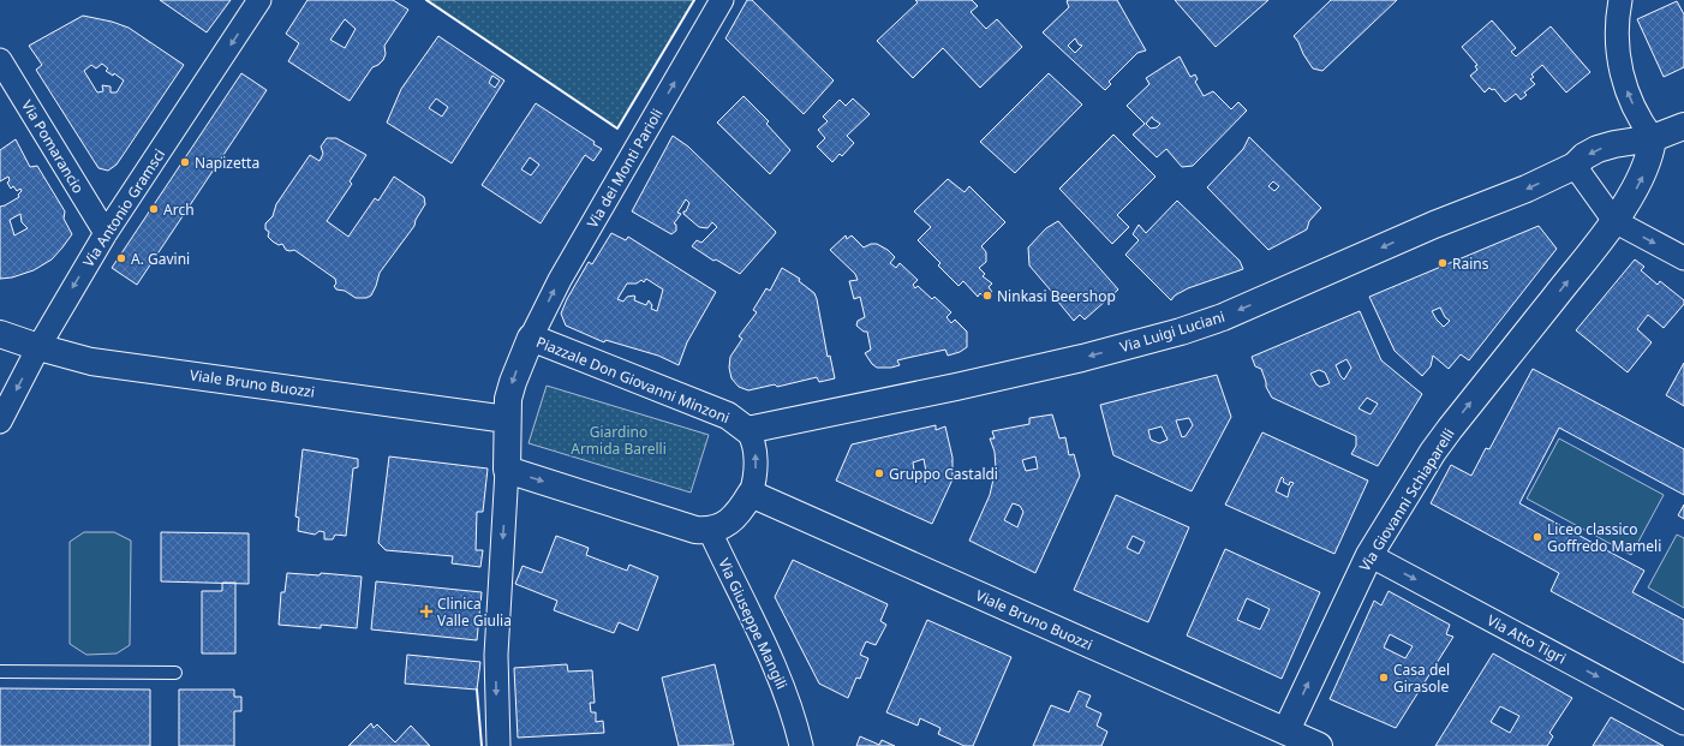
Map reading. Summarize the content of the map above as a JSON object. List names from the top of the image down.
{
  "streets": {
    "street": [
      "Via Pomarancio",
      "Via dei Monti Parioli",
      "Via Antonio Gramsci",
      "Via Luigi Luciani",
      "Piazzale Don Giovanni Minzoni",
      "Viale Bruno Buozzi",
      "Via Giovanni Schiaparelli",
      "Via Giuseppe Mangili",
      "Via Atto Tigri"
    ]
  },
  "crossings": [
    ["Via Pomarancio", "Via Antonio Gramsci"],
    ["Via dei Monti Parioli", "Piazzale Don Giovanni Minzoni"],
    ["Via Antonio Gramsci", "Viale Bruno Buozzi"],
    ["Via Luigi Luciani", "Piazzale Don Giovanni Minzoni"],
    ["Via Luigi Luciani", "Via Giovanni Schiaparelli"],
    ["Piazzale Don Giovanni Minzoni", "Viale Bruno Buozzi"],
    ["Piazzale Don Giovanni Minzoni", "Via Giuseppe Mangili"],
    ["Viale Bruno Buozzi", "Via Giovanni Schiaparelli"],
    ["Via Giovanni Schiaparelli", "Via Atto Tigri"]
  ],
  "one_way": [
    "Via dei Monti Parioli",
    "Via Antonio Gramsci",
    "Via Luigi Luciani",
    "Via Giovanni Schiaparelli",
    "Via Atto Tigri"
  ],
  "parks": ["Giardino Armida Barelli"],
  "places": {
    "other": [
      "Napizetta",
      "Arch",
      "A. Gavini",
      "Rains",
      "Ninkasi Beershop",
      "Gruppo Castaldi",
      "Liceo classico Goffredo Mameli",
      "Casa del Girasole"
    ],
    "health": ["Clinica Valle Giulia"]
  }
}
